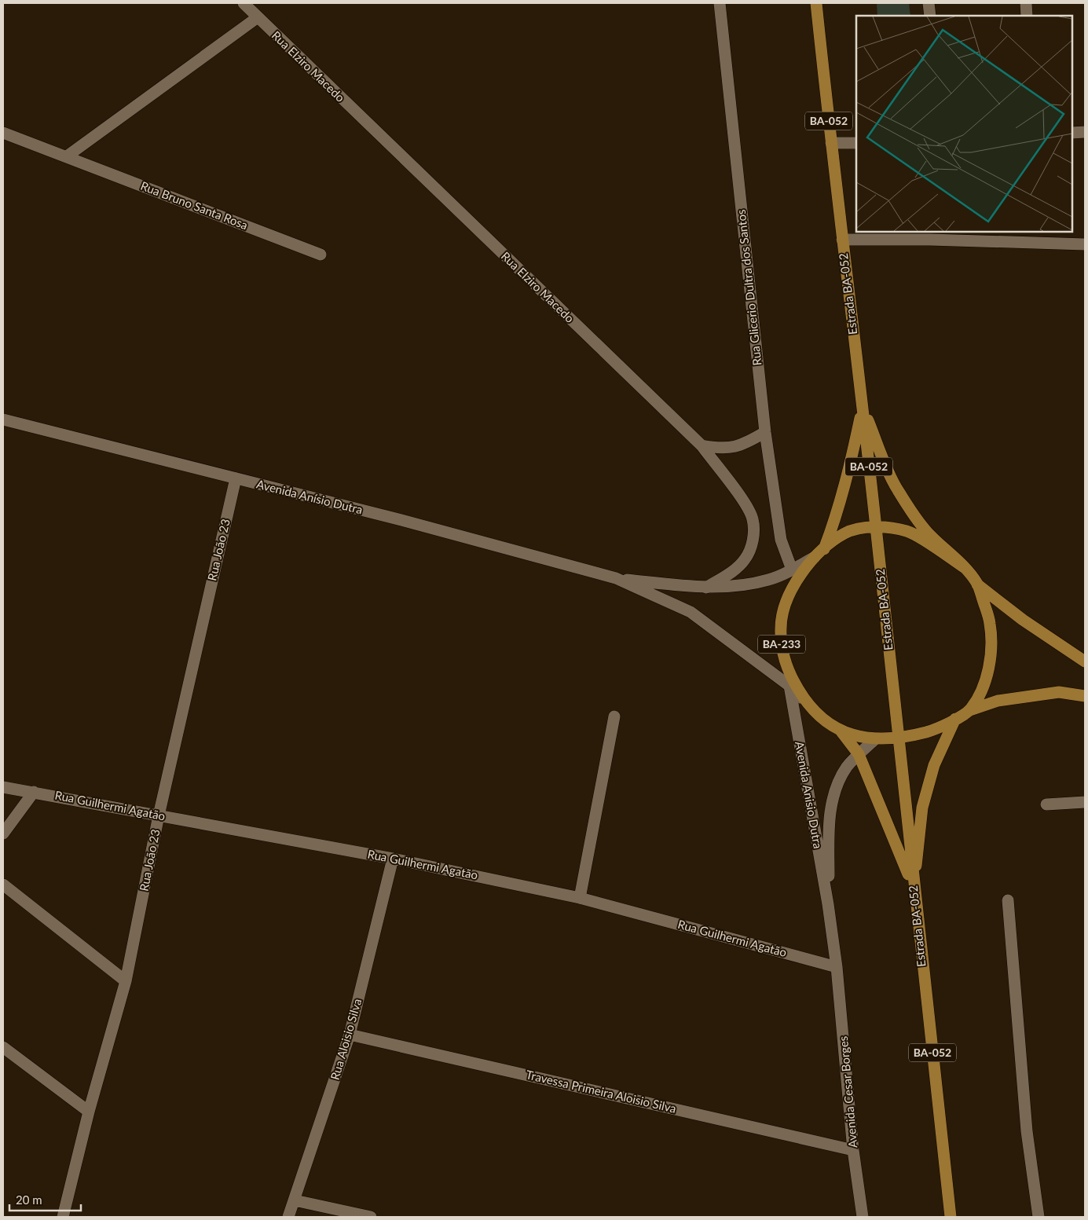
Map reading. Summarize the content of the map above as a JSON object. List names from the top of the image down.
{
  "streets": {
    "main road": ["BA-052", "Estrada BA-052", "BA-233"],
    "street": [
      "Rua Elziro Macedo",
      "Rua Bruno Santa Rosa",
      "Rua Glicerio Dultra dos Santos",
      "Avenida Anísio Dutra",
      "Rua João 23",
      "Avenida Anisio Dutra",
      "Rua Guilhermi Agatão",
      "Rua Aloisio Silva",
      "Travessa Primeira Aloisio Silva",
      "Avenida Cesar Borges"
    ]
  },
  "crossings": [
    ["Estrada BA-052", "BA-233"],
    ["Avenida Anísio Dutra", "Rua João 23"],
    ["Rua João 23", "Rua Guilhermi Agatão"],
    ["BA-233", "Avenida Anisio Dutra"],
    ["Avenida Anisio Dutra", "Rua Guilhermi Agatão"],
    ["Avenida Anisio Dutra", "Avenida Cesar Borges"],
    ["Rua Guilhermi Agatão", "Rua Aloisio Silva"],
    ["Rua Guilhermi Agatão", "Avenida Cesar Borges"],
    ["Rua Aloisio Silva", "Travessa Primeira Aloisio Silva"],
    ["Travessa Primeira Aloisio Silva", "Avenida Cesar Borges"]
  ],
  "scale_bar": "20 m"
}
